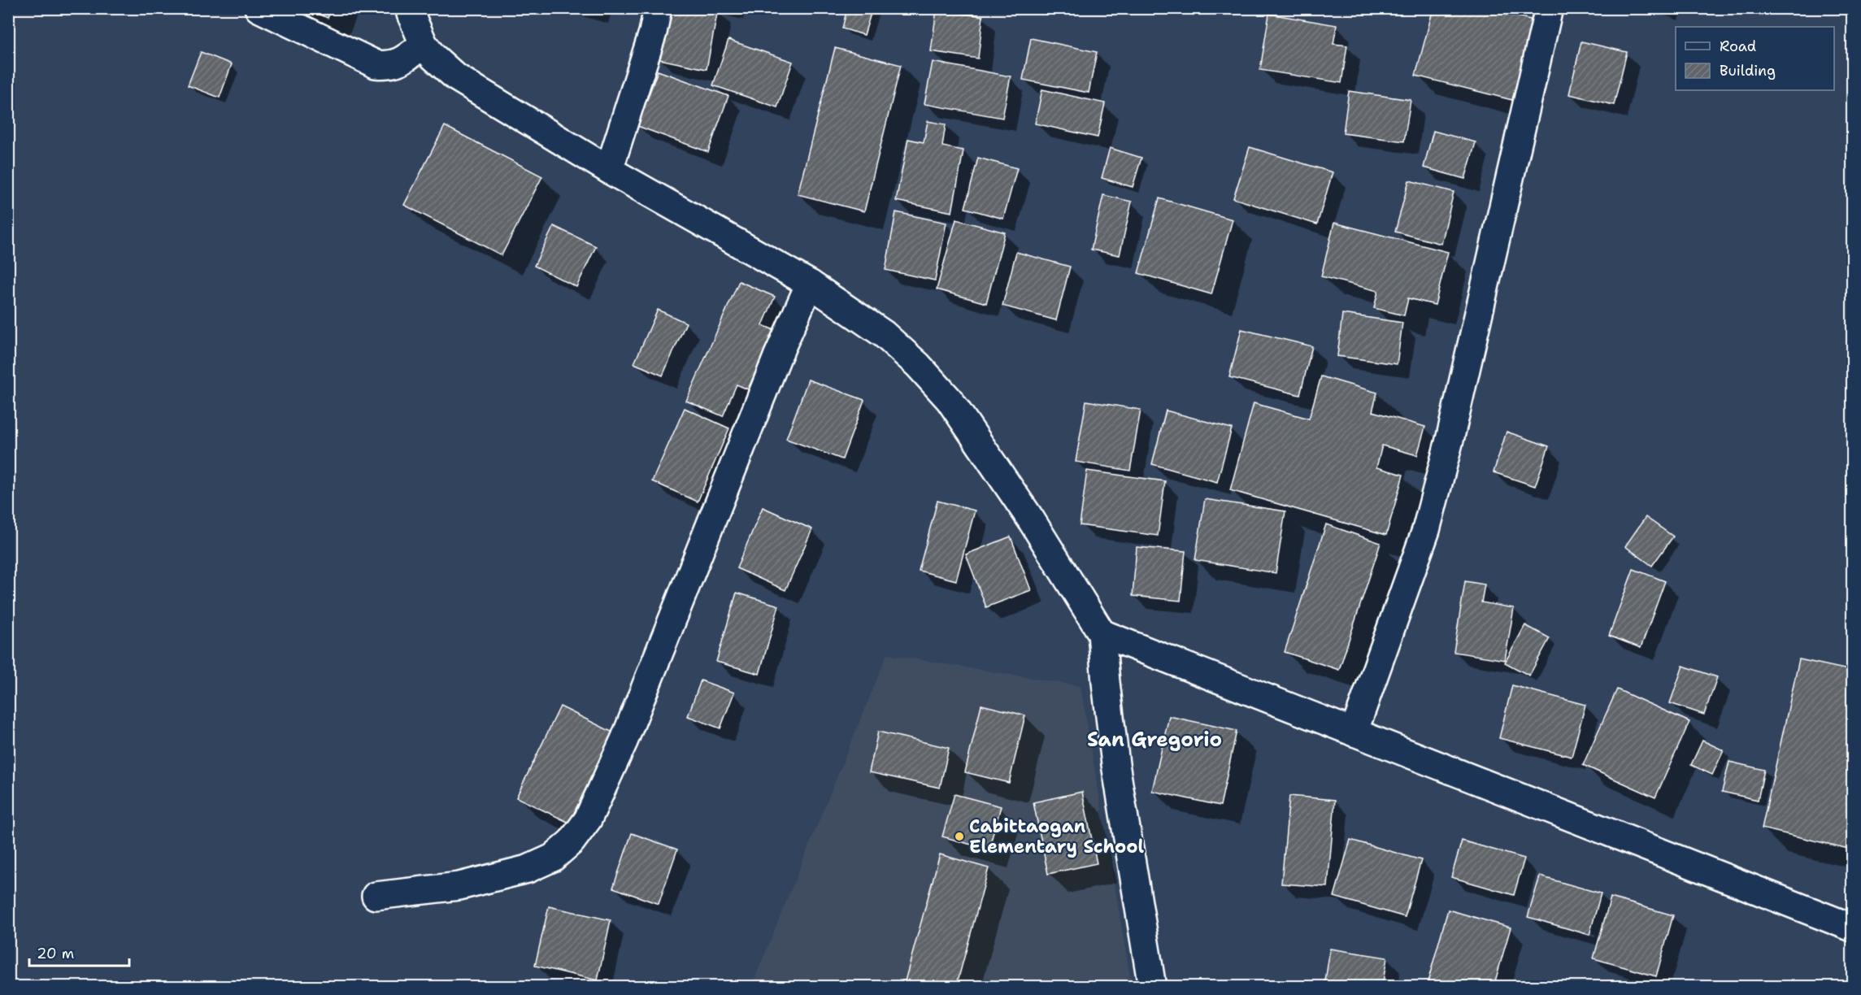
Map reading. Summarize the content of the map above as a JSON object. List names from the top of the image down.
{
  "districts": ["San Gregorio"],
  "places": ["Cabittaogan Elementary School"],
  "legend": ["Road", "Building"],
  "scale_bar": "20 m"
}
